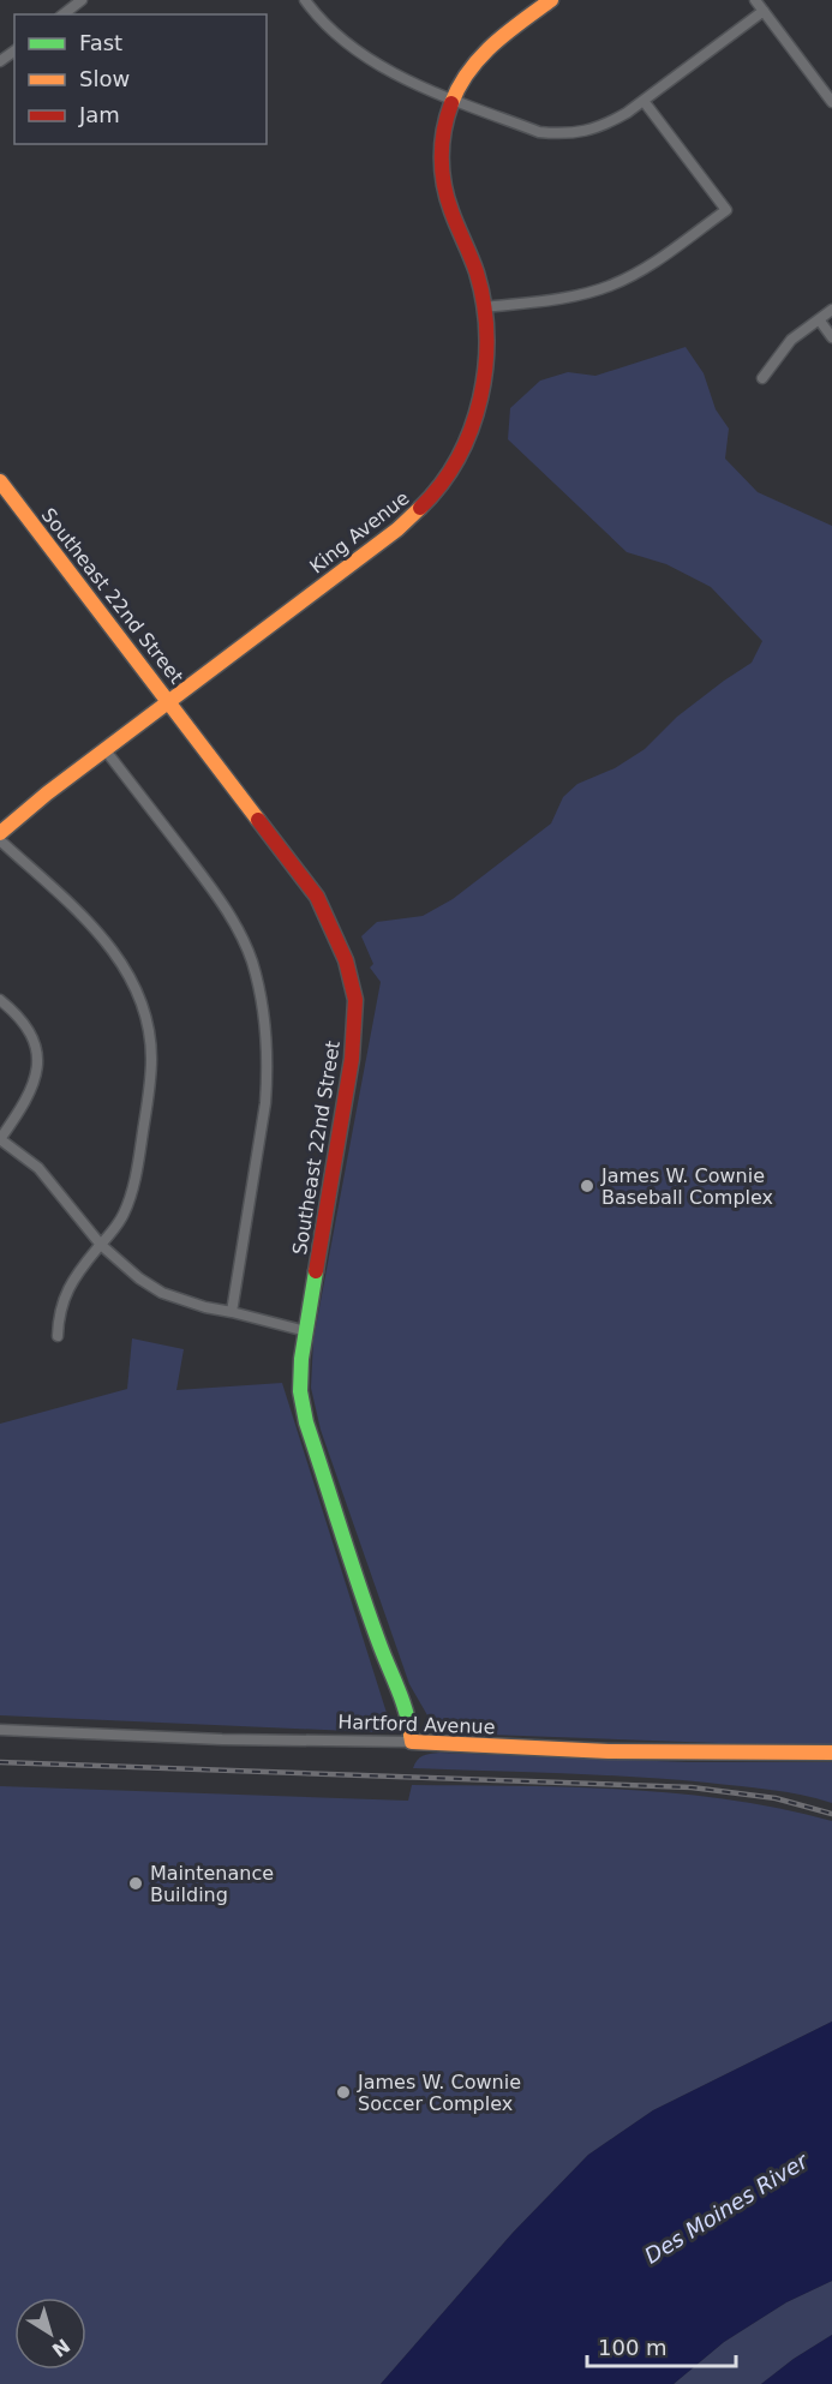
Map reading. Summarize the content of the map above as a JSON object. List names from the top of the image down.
{
  "streets": {
    "street": ["King Avenue", "Southeast 22nd Street", "Hartford Avenue"]
  },
  "crossings": [
    ["King Avenue", "Southeast 22nd Street"],
    ["Southeast 22nd Street", "Hartford Avenue"]
  ],
  "water": ["Des Moines River"],
  "places": ["James W. Cownie Baseball Complex", "Maintenance Building", "James W. Cownie Soccer Complex"],
  "legend": ["Fast", "Slow", "Jam"],
  "scale_bar": "100 m",
  "north": "bottom right"
}
